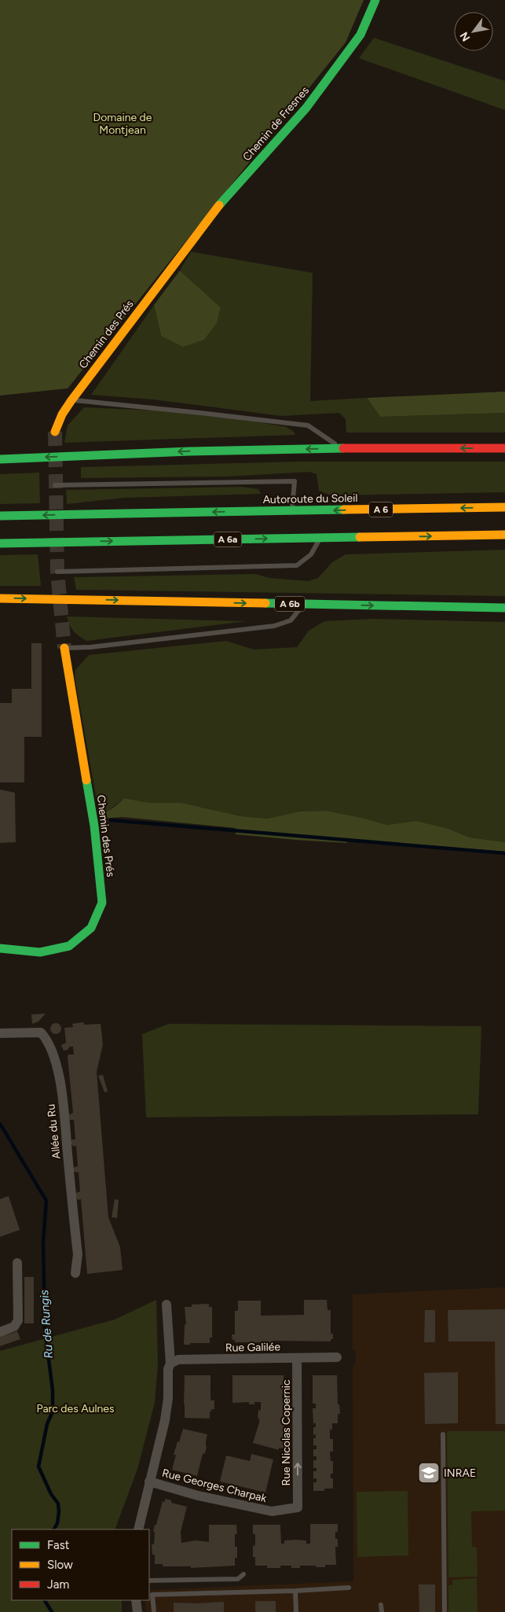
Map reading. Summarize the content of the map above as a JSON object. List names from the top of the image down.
{
  "streets": {
    "main road": [
      "Chemin de Fresnes",
      "Chemin des Prés",
      "Autoroute du Soleil",
      "A 6",
      "A 6a",
      "A 6b"
    ],
    "street": [
      "Allée du Ru",
      "Rue Galilée",
      "Rue Nicolas Copernic",
      "Rue Georges Charpak"
    ]
  },
  "crossings": [
    ["Chemin de Fresnes", "Chemin des Prés"],
    ["Rue Galilée", "Rue Nicolas Copernic"],
    ["Rue Nicolas Copernic", "Rue Georges Charpak"]
  ],
  "one_way": ["Rue Nicolas Copernic"],
  "water": ["Ru de Rungis"],
  "parks": ["Domaine de Montjean", "Parc des Aulnes"],
  "places": {
    "school or university": ["INRAE"]
  },
  "legend": ["Fast", "Slow", "Jam"],
  "north": "bottom left"
}
